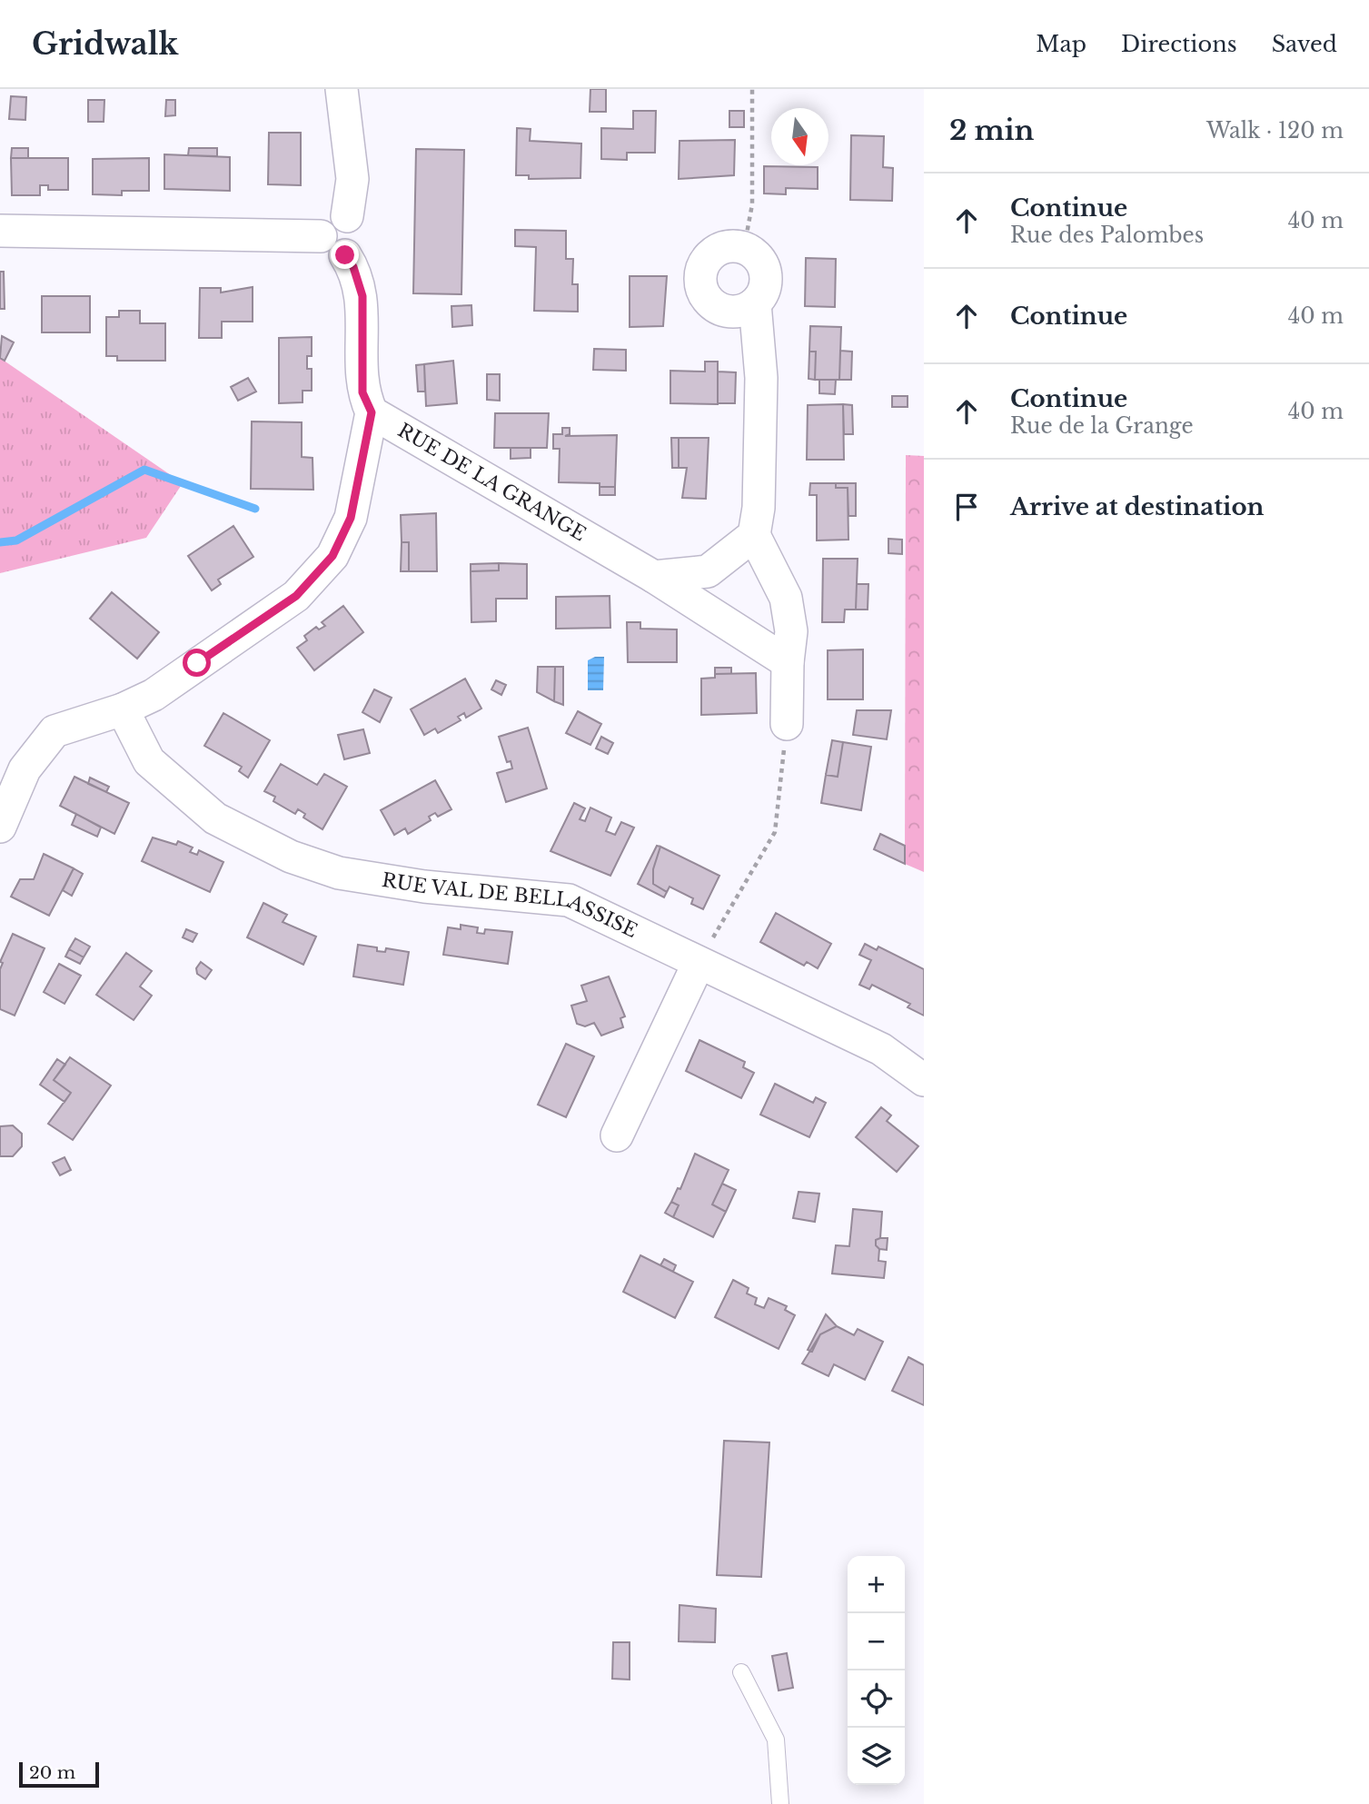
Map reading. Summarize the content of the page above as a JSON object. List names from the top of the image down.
{
  "streets": {
    "street": ["RUE DE LA GRANGE", "RUE VAL DE BELLASSISE"]
  },
  "scale_bar": "20 m",
  "north": "bottom",
  "page": {
    "header": "Gridwalk",
    "nav": ["Map", "Directions", "Saved"],
    "heading": ["2 min", "Walk · 120 m"],
    "list": [
      ["Continue", "Rue des Palombes", "40 m"],
      ["Continue", "40 m"],
      ["Continue", "Rue de la Grange", "40 m"],
      "Arrive at destination"
    ],
    "map_buttons": ["+", "−"],
    "scale": "20 m"
  }
}
